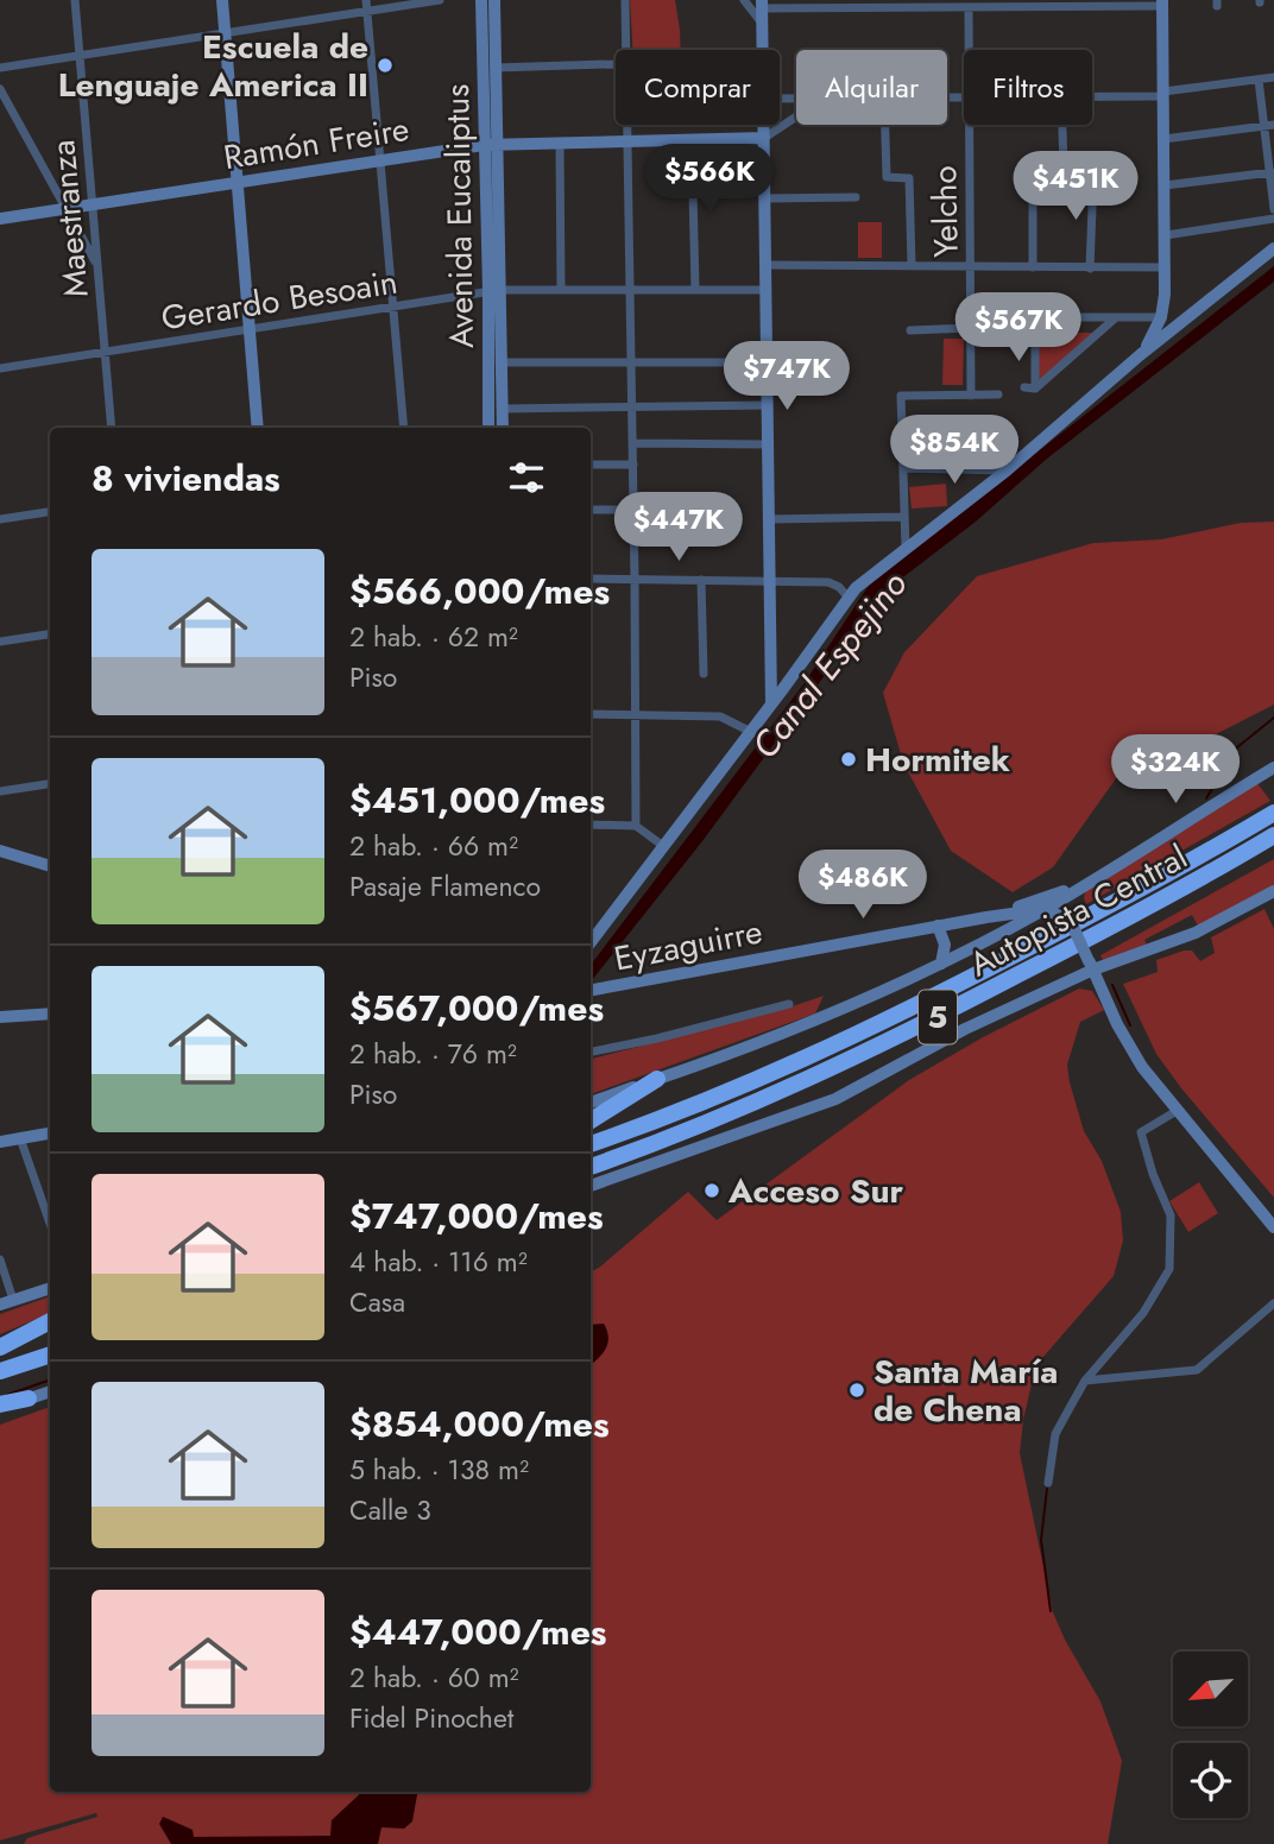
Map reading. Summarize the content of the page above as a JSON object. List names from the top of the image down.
{
  "streets": {
    "highway": ["Autopista Central", "5"],
    "main road": ["Ramón Freire", "Avenida Eucaliptus", "Eyzaguirre"],
    "street": ["Yelcho", "Maestranza", "Gerardo Besoain"]
  },
  "crossings": [
    ["Ramón Freire", "Avenida Eucaliptus"],
    ["Ramón Freire", "Maestranza"],
    ["Avenida Eucaliptus", "Gerardo Besoain"],
    ["Maestranza", "Gerardo Besoain"]
  ],
  "water": ["Canal Espejino"],
  "places": [
    "Escuela de Lenguaje America II",
    "Hormitek",
    "Acceso Sur",
    "Santa María de Chena"
  ],
  "north": "bottom left",
  "page": {
    "chip": ["Comprar", "Alquilar", "Filtros"],
    "price": [
      "$566K",
      "$451K",
      "$567K",
      "$747K",
      "$854K",
      "$447K",
      "$324K",
      "$486K"
    ],
    "heading": "8 viviendas",
    "list": [
      {
        "name": "$566,000/mes",
        "note": "2 hab. · 62 m² · Piso"
      },
      {
        "name": "$451,000/mes",
        "note": "2 hab. · 66 m² · Pasaje Flamenco"
      },
      {
        "name": "$567,000/mes",
        "note": "2 hab. · 76 m² · Piso"
      },
      {
        "name": "$747,000/mes",
        "note": "4 hab. · 116 m² · Casa"
      },
      {
        "name": "$854,000/mes",
        "note": "5 hab. · 138 m² · Calle 3"
      },
      {
        "name": "$447,000/mes",
        "note": "2 hab. · 60 m² · Fidel Pinochet"
      }
    ]
  }
}
